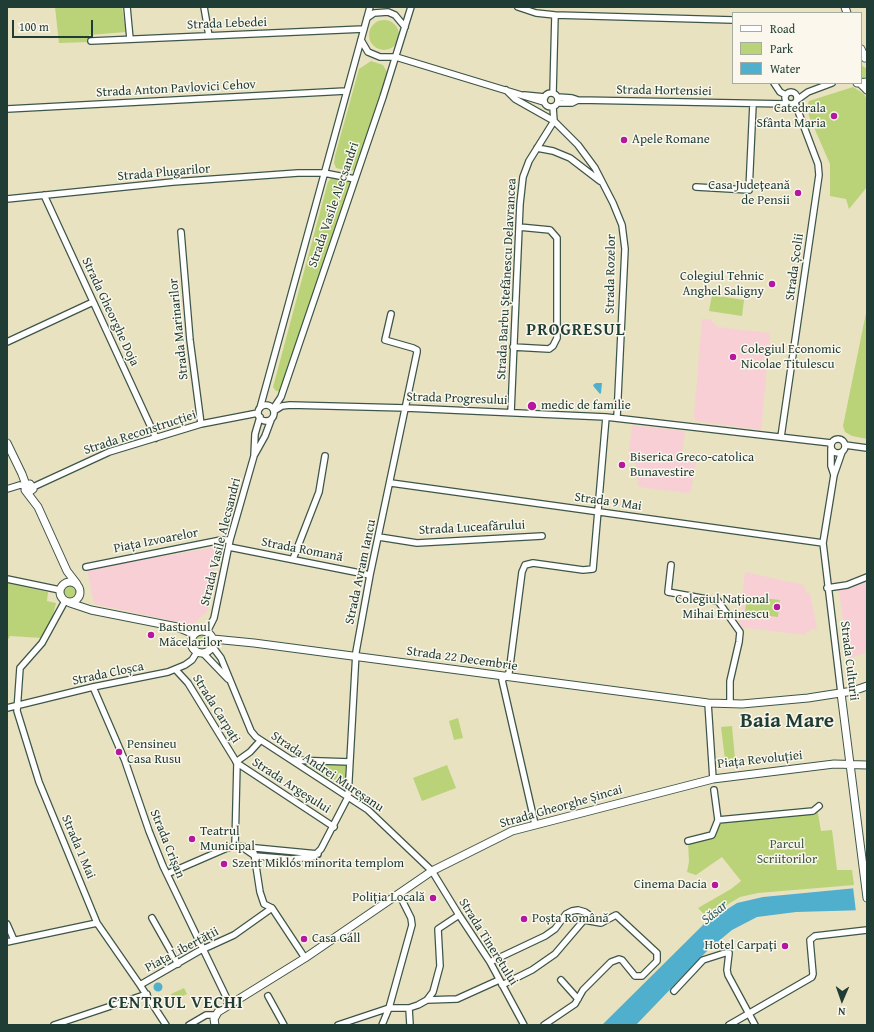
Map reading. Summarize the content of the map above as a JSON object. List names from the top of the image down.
{
  "streets": {
    "main road": [
      "Strada 22 Decembrie",
      "Strada Culturii",
      "Piața Revoluției",
      "Strada Gheorghe Șincai"
    ],
    "street": [
      "Strada Lebedei",
      "Strada Anton Pavlovici Cehov",
      "Strada Hortensiei",
      "Strada Plugarilor",
      "Strada Vasile Alecsandri",
      "Strada Școlii",
      "Strada Rozelor",
      "Strada Barbu Ștefănescu Delavrancea",
      "Strada Gheorghe Doja",
      "Strada Marinarilor",
      "Strada Progresului",
      "Strada Reconstrucției",
      "Strada 9 Mai",
      "Strada Luceafărului",
      "Piața Izvoarelor",
      "Strada Romană",
      "Strada Avram Iancu",
      "Strada Cloșca",
      "Strada Carpați",
      "Strada Andrei Mureșanu",
      "Strada Argeșului",
      "Strada Crișan",
      "Strada 1 Mai",
      "Strada Tineretului",
      "Piața Libertății"
    ]
  },
  "crossings": [
    ["Strada Lebedei", "Strada Vasile Alecsandri"],
    ["Strada Anton Pavlovici Cehov", "Strada Vasile Alecsandri"],
    ["Strada Hortensiei", "Strada Școlii"],
    ["Strada Plugarilor", "Strada Vasile Alecsandri"],
    ["Strada Plugarilor", "Strada Gheorghe Doja"],
    ["Strada Vasile Alecsandri", "Strada Progresului"],
    ["Strada Vasile Alecsandri", "Strada Reconstrucției"],
    ["Strada Vasile Alecsandri", "Piața Izvoarelor"],
    ["Strada Vasile Alecsandri", "Strada Romană"],
    ["Strada Vasile Alecsandri", "Strada 22 Decembrie"],
    ["Strada Vasile Alecsandri", "Strada Cloșca"],
    ["Strada Vasile Alecsandri", "Strada Andrei Mureșanu"],
    ["Strada Școlii", "Strada Progresului"],
    ["Strada Rozelor", "Strada Barbu Ștefănescu Delavrancea"],
    ["Strada Rozelor", "Strada Progresului"],
    ["Strada Barbu Ștefănescu Delavrancea", "Strada Progresului"],
    ["Strada Gheorghe Doja", "Strada Reconstrucției"],
    ["Strada Marinarilor", "Strada Reconstrucției"],
    ["Strada Progresului", "Strada Reconstrucției"],
    ["Strada Progresului", "Strada Avram Iancu"],
    ["Strada Progresului", "Strada Culturii"],
    ["Strada 9 Mai", "Strada Avram Iancu"],
    ["Strada 9 Mai", "Strada Culturii"],
    ["Strada Luceafărului", "Strada Avram Iancu"],
    ["Strada Romană", "Strada Avram Iancu"],
    ["Strada Avram Iancu", "Strada 22 Decembrie"],
    ["Strada Avram Iancu", "Strada Andrei Mureșanu"],
    ["Strada Avram Iancu", "Strada Argeșului"],
    ["Strada 22 Decembrie", "Strada Cloșca"],
    ["Strada 22 Decembrie", "Piața Revoluției"],
    ["Strada 22 Decembrie", "Strada Andrei Mureșanu"],
    ["Strada Culturii", "Piața Revoluției"],
    ["Strada Cloșca", "Strada Carpați"],
    ["Strada Cloșca", "Strada Andrei Mureșanu"],
    ["Strada Cloșca", "Strada Crișan"],
    ["Strada Cloșca", "Strada 1 Mai"],
    ["Strada Carpați", "Strada Andrei Mureșanu"],
    ["Strada Carpați", "Strada Argeșului"],
    ["Piața Revoluției", "Strada Gheorghe Șincai"],
    ["Strada Andrei Mureșanu", "Strada Gheorghe Șincai"],
    ["Strada Andrei Mureșanu", "Strada Tineretului"],
    ["Strada Gheorghe Șincai", "Strada Crișan"],
    ["Strada Gheorghe Șincai", "Strada Tineretului"],
    ["Strada Crișan", "Piața Libertății"],
    ["Strada 1 Mai", "Piața Libertății"]
  ],
  "districts": ["PROGRESUL", "Baia Mare", "CENTRUL VECHI"],
  "water": ["Săsar"],
  "parks": ["Parcul Scriitorilor"],
  "places": [
    "Catedrala Sfânta Maria",
    "Apele Romane",
    "Casa Județeană de Pensii",
    "Colegiul Tehnic Anghel Saligny",
    "Colegiul Economic Nicolae Titulescu",
    "medic de familie",
    "Biserica Greco-catolica Bunavestire",
    "Colegiul Național Mihai Eminescu",
    "Bastionul Măcelarilor",
    "Pensineu Casa Rusu",
    "Teatrul Municipal",
    "Szent Miklós minorita templom",
    "Cinema Dacia",
    "Poliția Locală",
    "Poșta Română",
    "Casa Gáll",
    "Hotel Carpați"
  ],
  "legend": ["Road", "Park", "Water"],
  "scale_bar": "100 m",
  "north": "bottom"
}
